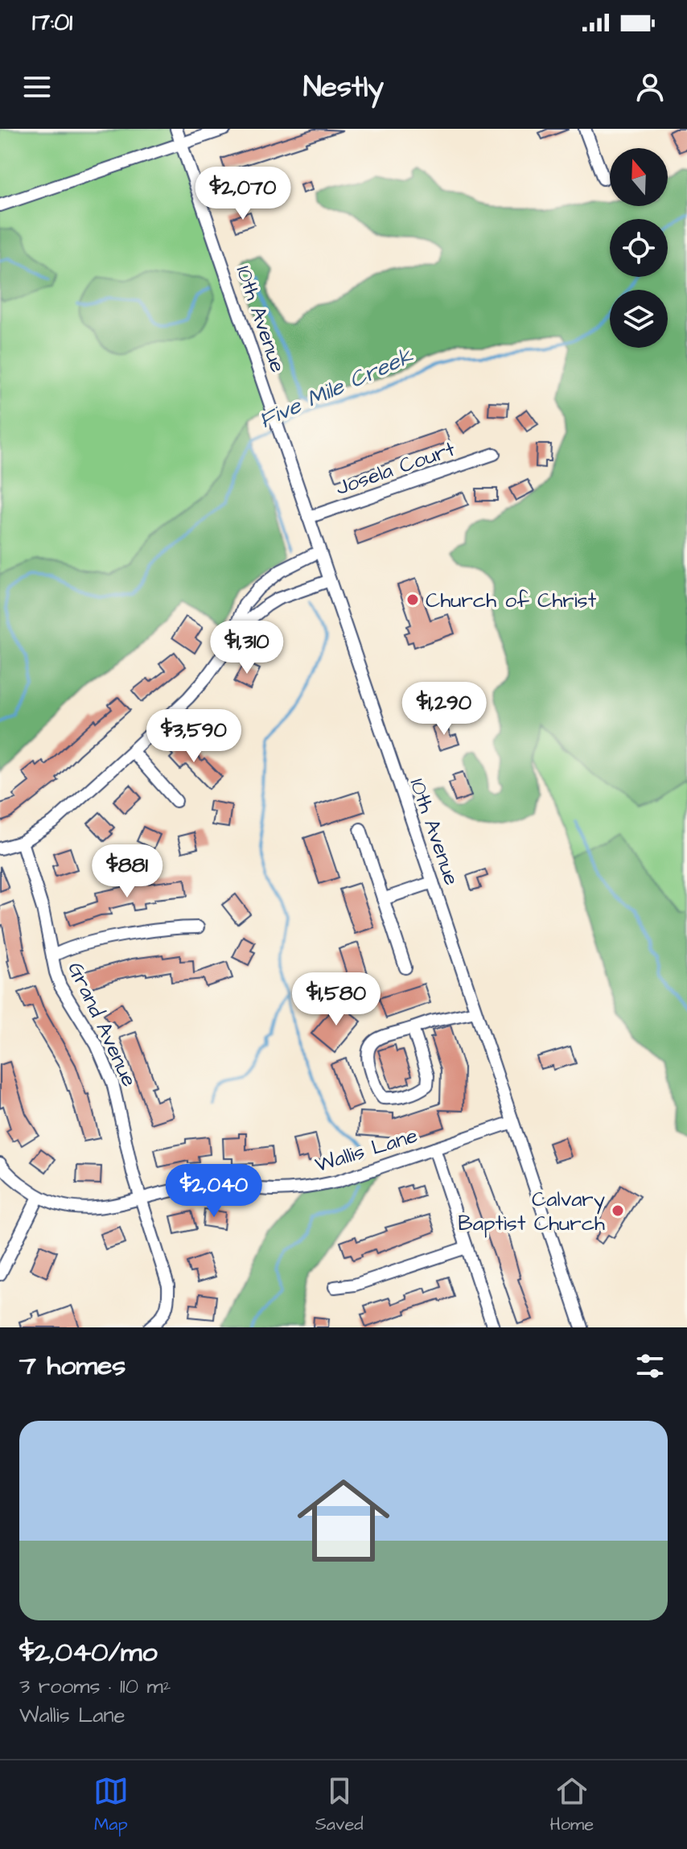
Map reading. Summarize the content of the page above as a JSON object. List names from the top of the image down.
{
  "streets": {
    "street": [
      "10th Avenue",
      "Josela Court",
      "Grand Avenue",
      "Wallis Lane"
    ]
  },
  "crossings": [
    ["10th Avenue", "Josela Court"],
    ["10th Avenue", "Wallis Lane"],
    ["Grand Avenue", "Wallis Lane"]
  ],
  "water": ["Five Mile Creek"],
  "places": ["Church of Christ", "Calvary Baptist Church"],
  "north": "top",
  "page": {
    "status": "17:01",
    "header": "Nestly",
    "price": [
      "$2,070",
      "$1,310",
      "$1,290",
      "$3,590",
      "$881",
      "$1,580",
      "$2,040"
    ],
    "heading": "7 homes",
    "list": [
      {
        "name": "$2,040/mo",
        "note": "3 rooms · 110 m² · Wallis Lane"
      }
    ],
    "tabs": ["Map", "Saved", "Home"]
  }
}
